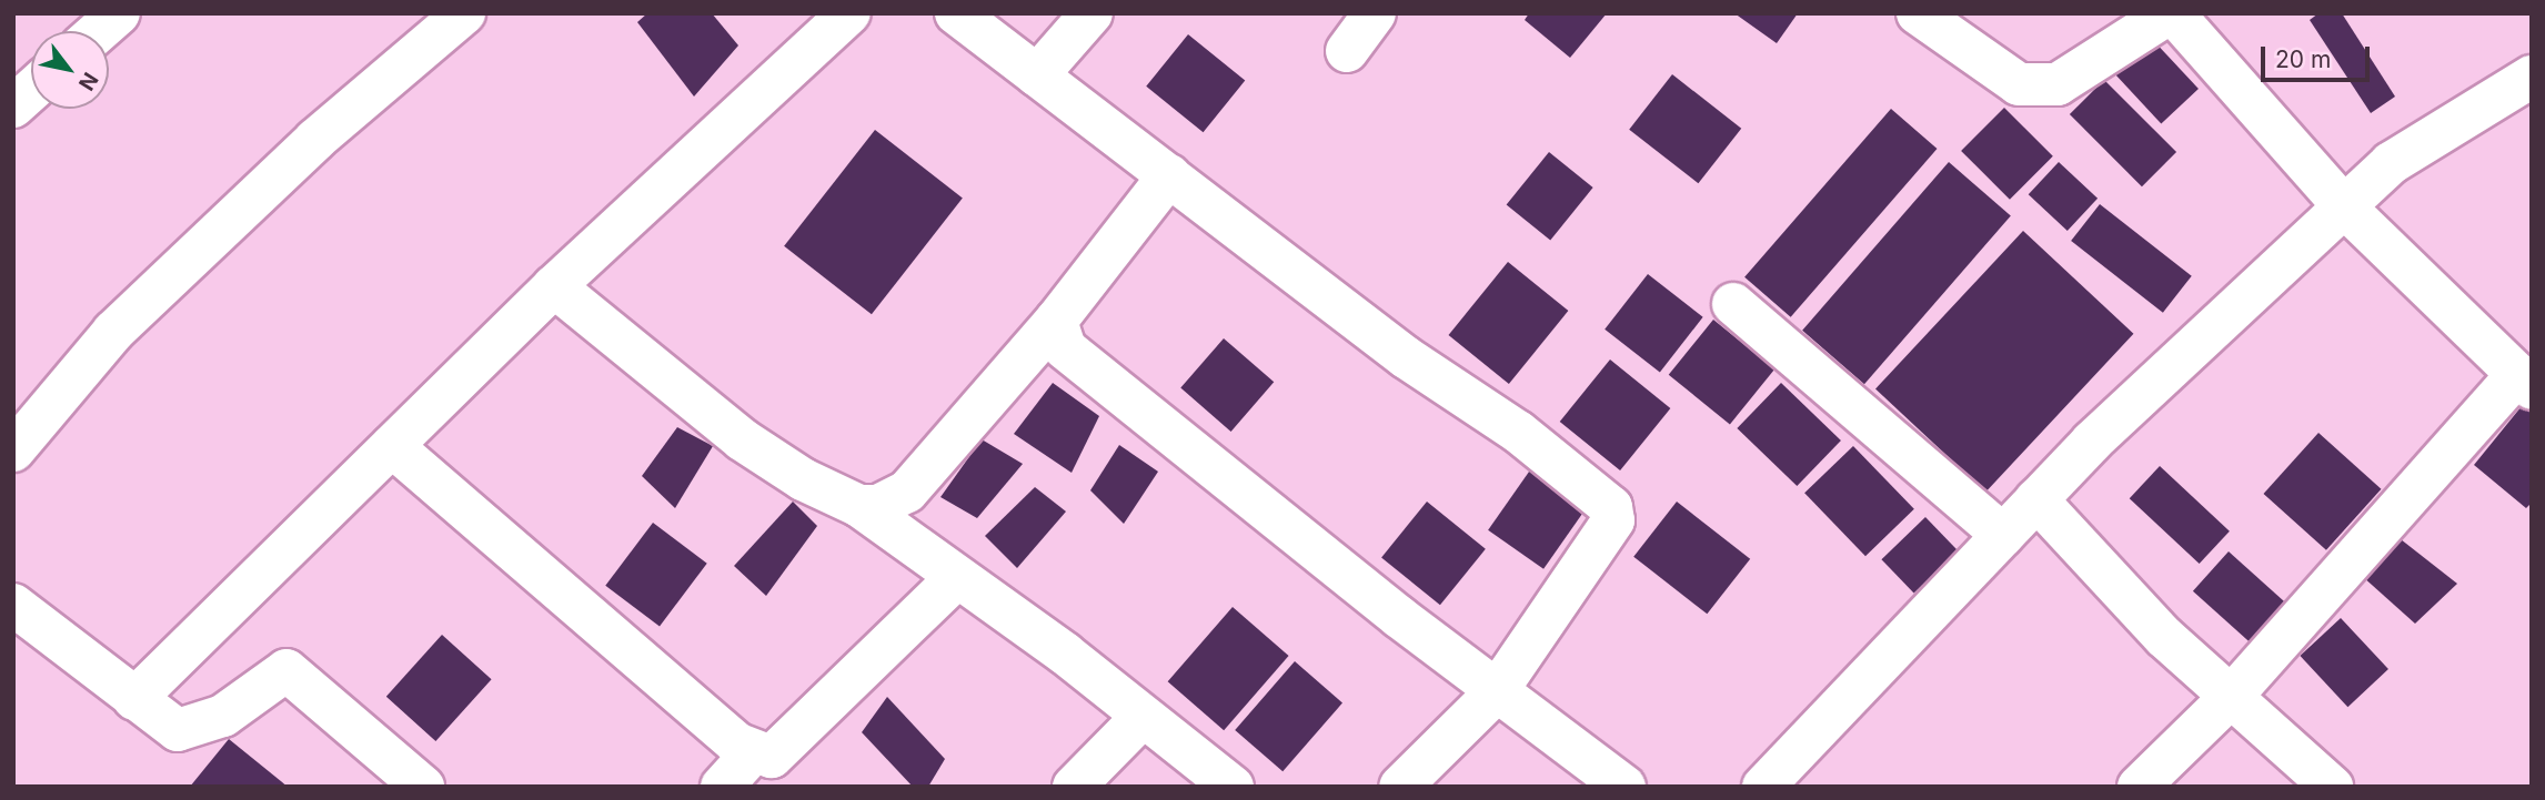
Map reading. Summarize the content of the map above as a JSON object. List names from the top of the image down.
{
  "scale_bar": "20 m",
  "north": "bottom right"
}
